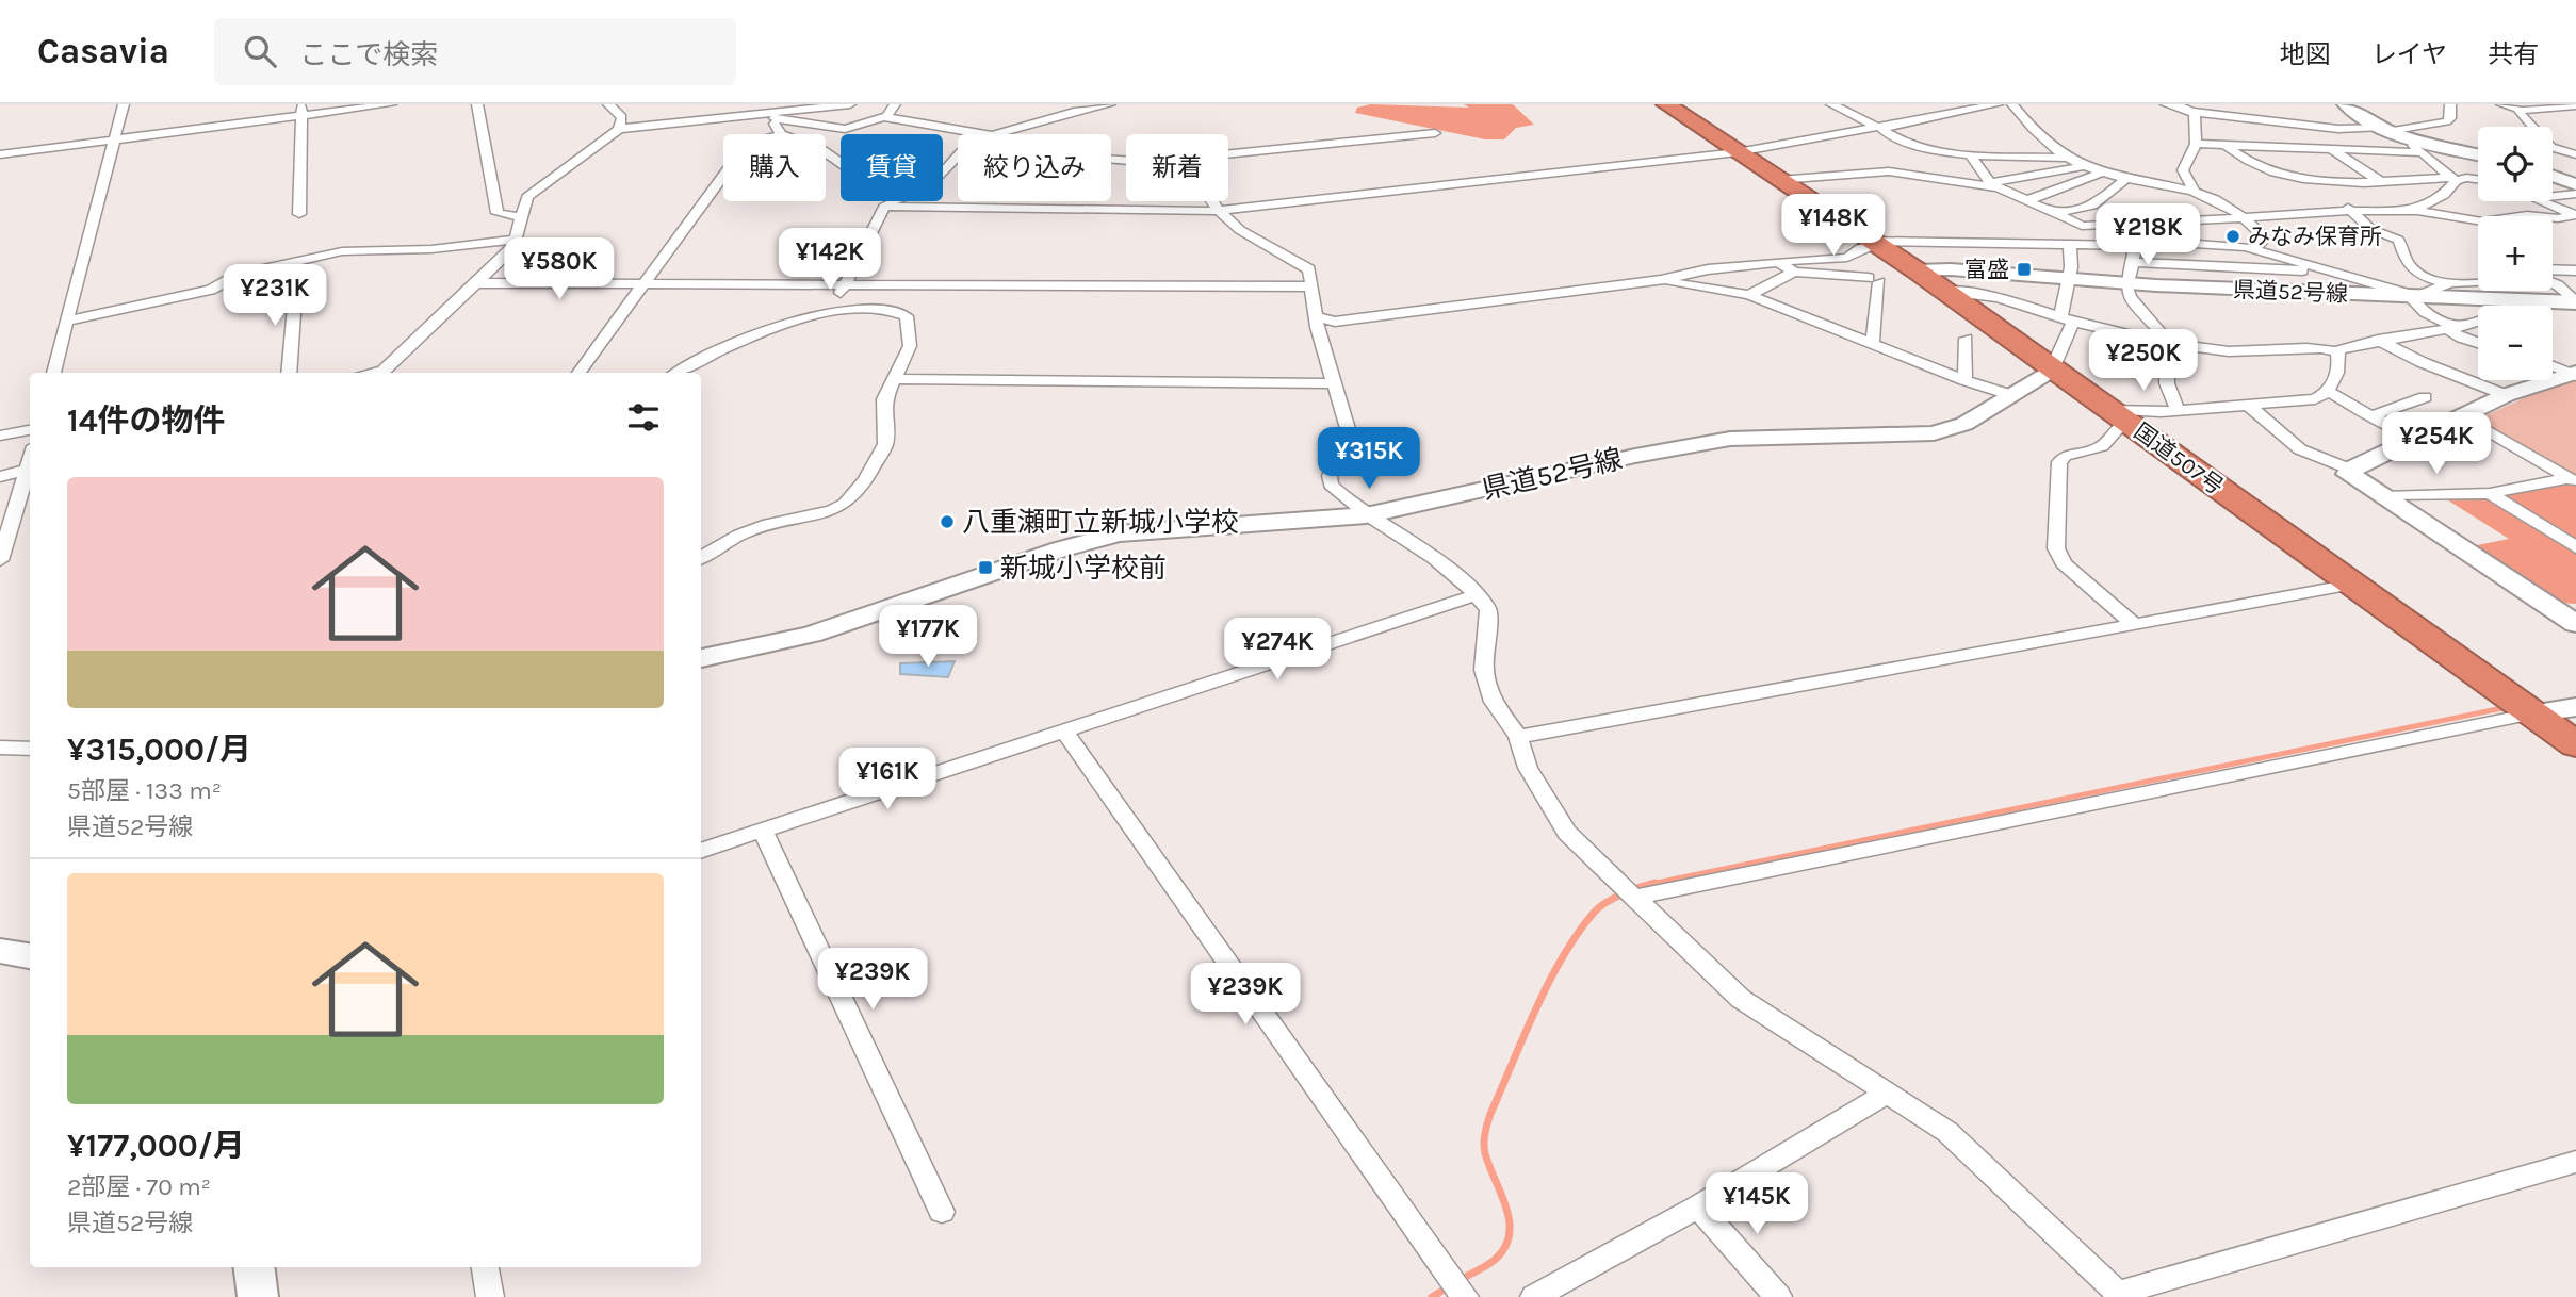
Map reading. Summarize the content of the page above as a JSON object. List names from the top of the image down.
{
  "streets": {
    "highway": ["国道507号"],
    "main road": ["県道52号線"]
  },
  "crossings": [
    ["県道52号線", "国道507号"]
  ],
  "places": {
    "other": ["みなみ保育所", "八重瀬町立新城小学校"],
    "transit": ["富盛", "新城小学校前"]
  },
  "page": {
    "header": "Casavia",
    "search": "ここで検索",
    "nav": ["地図", "レイヤ", "共有"],
    "map_buttons": ["+", "−"],
    "chip": [
      "購入",
      "賃貸",
      "絞り込み",
      "新着"
    ],
    "price": [
      "¥148K",
      "¥218K",
      "¥142K",
      "¥580K",
      "¥231K",
      "¥250K",
      "¥254K",
      "¥315K",
      "¥177K",
      "¥274K",
      "¥161K",
      "¥239K",
      "¥239K",
      "¥145K"
    ],
    "heading": "14件の物件",
    "list": [
      {
        "name": "¥315,000/月",
        "note": "5部屋 · 133 m² · 県道52号線"
      },
      {
        "name": "¥177,000/月",
        "note": "2部屋 · 70 m² · 県道52号線"
      }
    ]
  }
}
